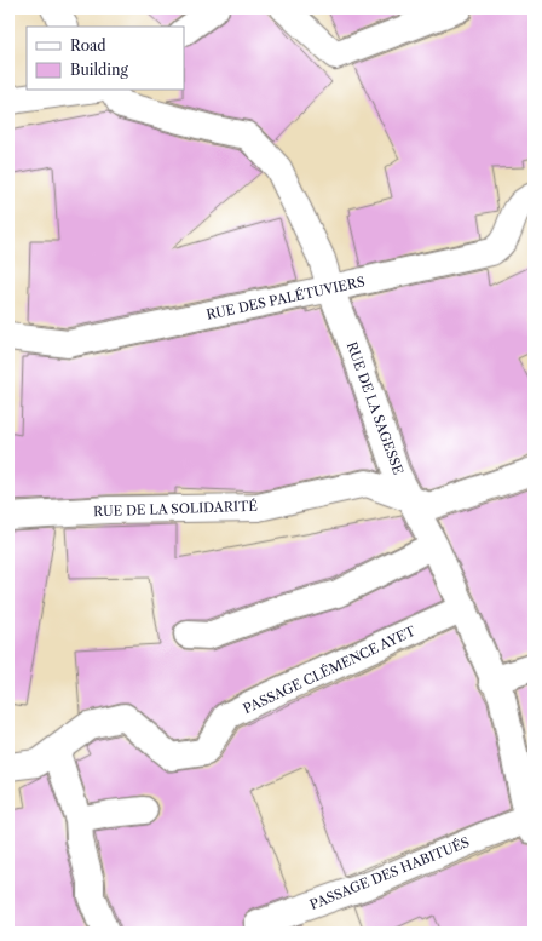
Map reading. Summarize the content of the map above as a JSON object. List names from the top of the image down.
{
  "streets": {
    "street": [
      "RUE DES PALÉTUVIERS",
      "RUE DE LA SAGESSE",
      "RUE DE LA SOLIDARITÉ",
      "PASSAGE CLÉMENCE AYET",
      "PASSAGE DES HABITUÉS"
    ]
  },
  "crossings": [
    ["RUE DES PALÉTUVIERS", "RUE DE LA SAGESSE"],
    ["RUE DE LA SAGESSE", "RUE DE LA SOLIDARITÉ"],
    ["RUE DE LA SAGESSE", "PASSAGE CLÉMENCE AYET"],
    ["RUE DE LA SAGESSE", "PASSAGE DES HABITUÉS"]
  ],
  "legend": ["Road", "Building"]
}
